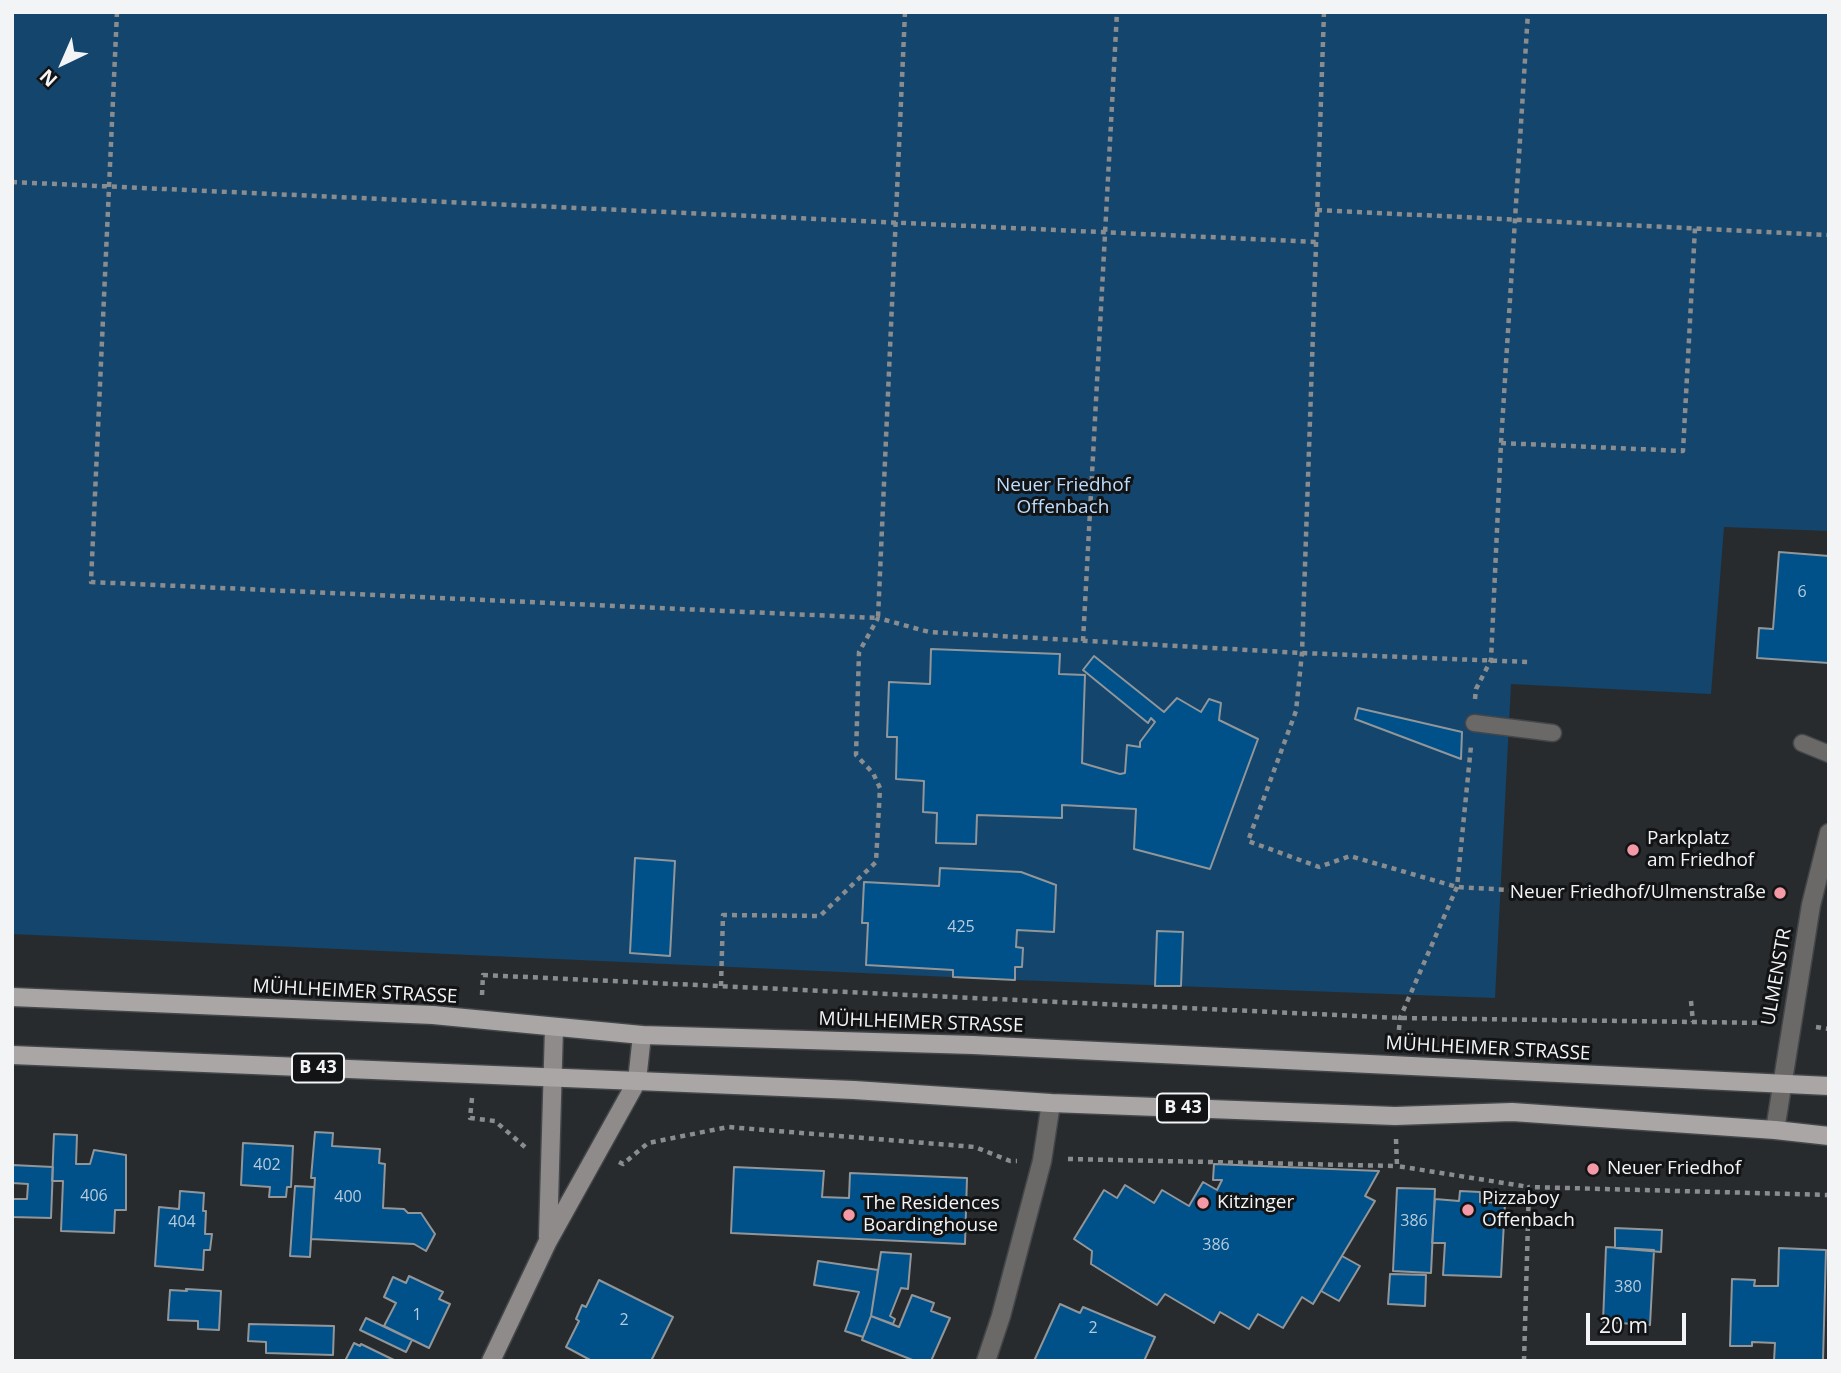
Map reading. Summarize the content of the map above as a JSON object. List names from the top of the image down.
{
  "streets": {
    "main road": ["MÜHLHEIMER STRASSE", "B 43"],
    "street": ["ULMENSTR"]
  },
  "crossings": [
    ["ULMENSTR", "MÜHLHEIMER STRASSE"],
    ["ULMENSTR", "B 43"]
  ],
  "parks": ["Neuer Friedhof Offenbach"],
  "places": [
    "Parkplatz am Friedhof",
    "Neuer Friedhof/Ulmenstraße",
    "Neuer Friedhof",
    "Kitzinger",
    "Pizzaboy Offenbach",
    "The Residences Boardinghouse"
  ],
  "house_numbers": [
    "6",
    "425",
    "402",
    "406",
    "400",
    "386",
    "404",
    "386",
    "380",
    "1",
    "2",
    "2"
  ],
  "scale_bar": "20 m",
  "north": "bottom left"
}
